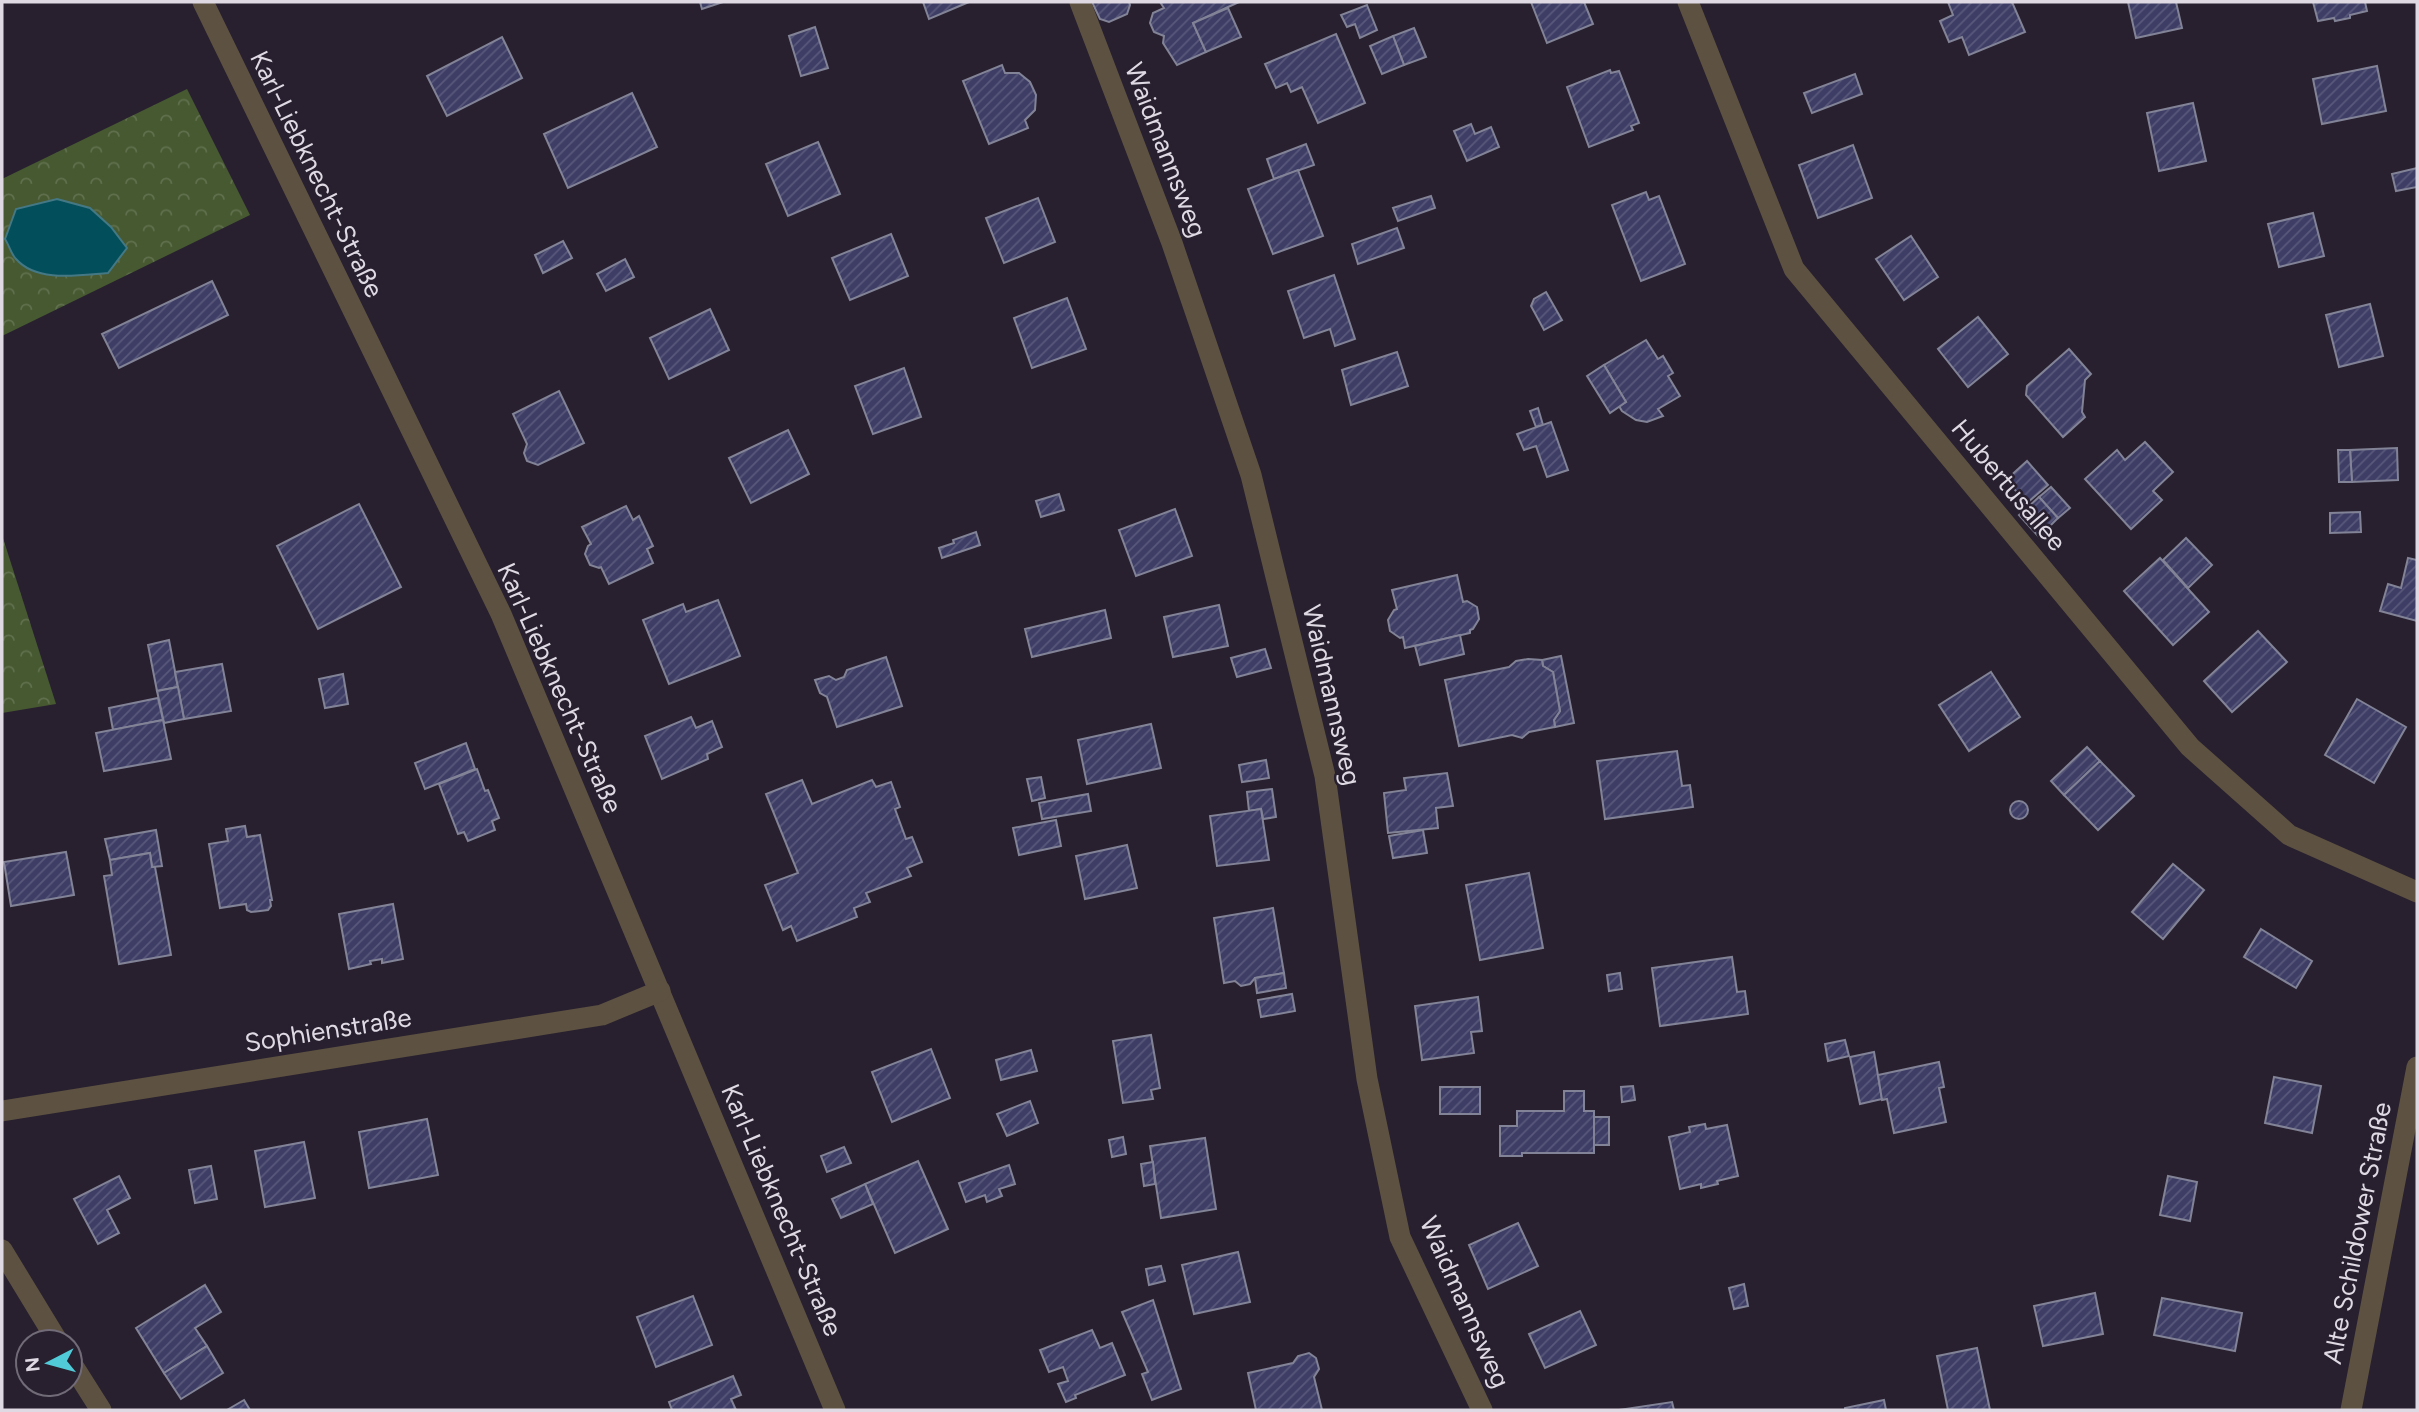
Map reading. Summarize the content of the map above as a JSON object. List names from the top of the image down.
{
  "streets": {
    "street": [
      "Waidmannsweg",
      "Karl-Liebknecht-Straße",
      "Hubertusallee",
      "Sophienstraße",
      "Alte Schildower Straße"
    ]
  },
  "crossings": [
    ["Karl-Liebknecht-Straße", "Sophienstraße"]
  ],
  "north": "left"
}
